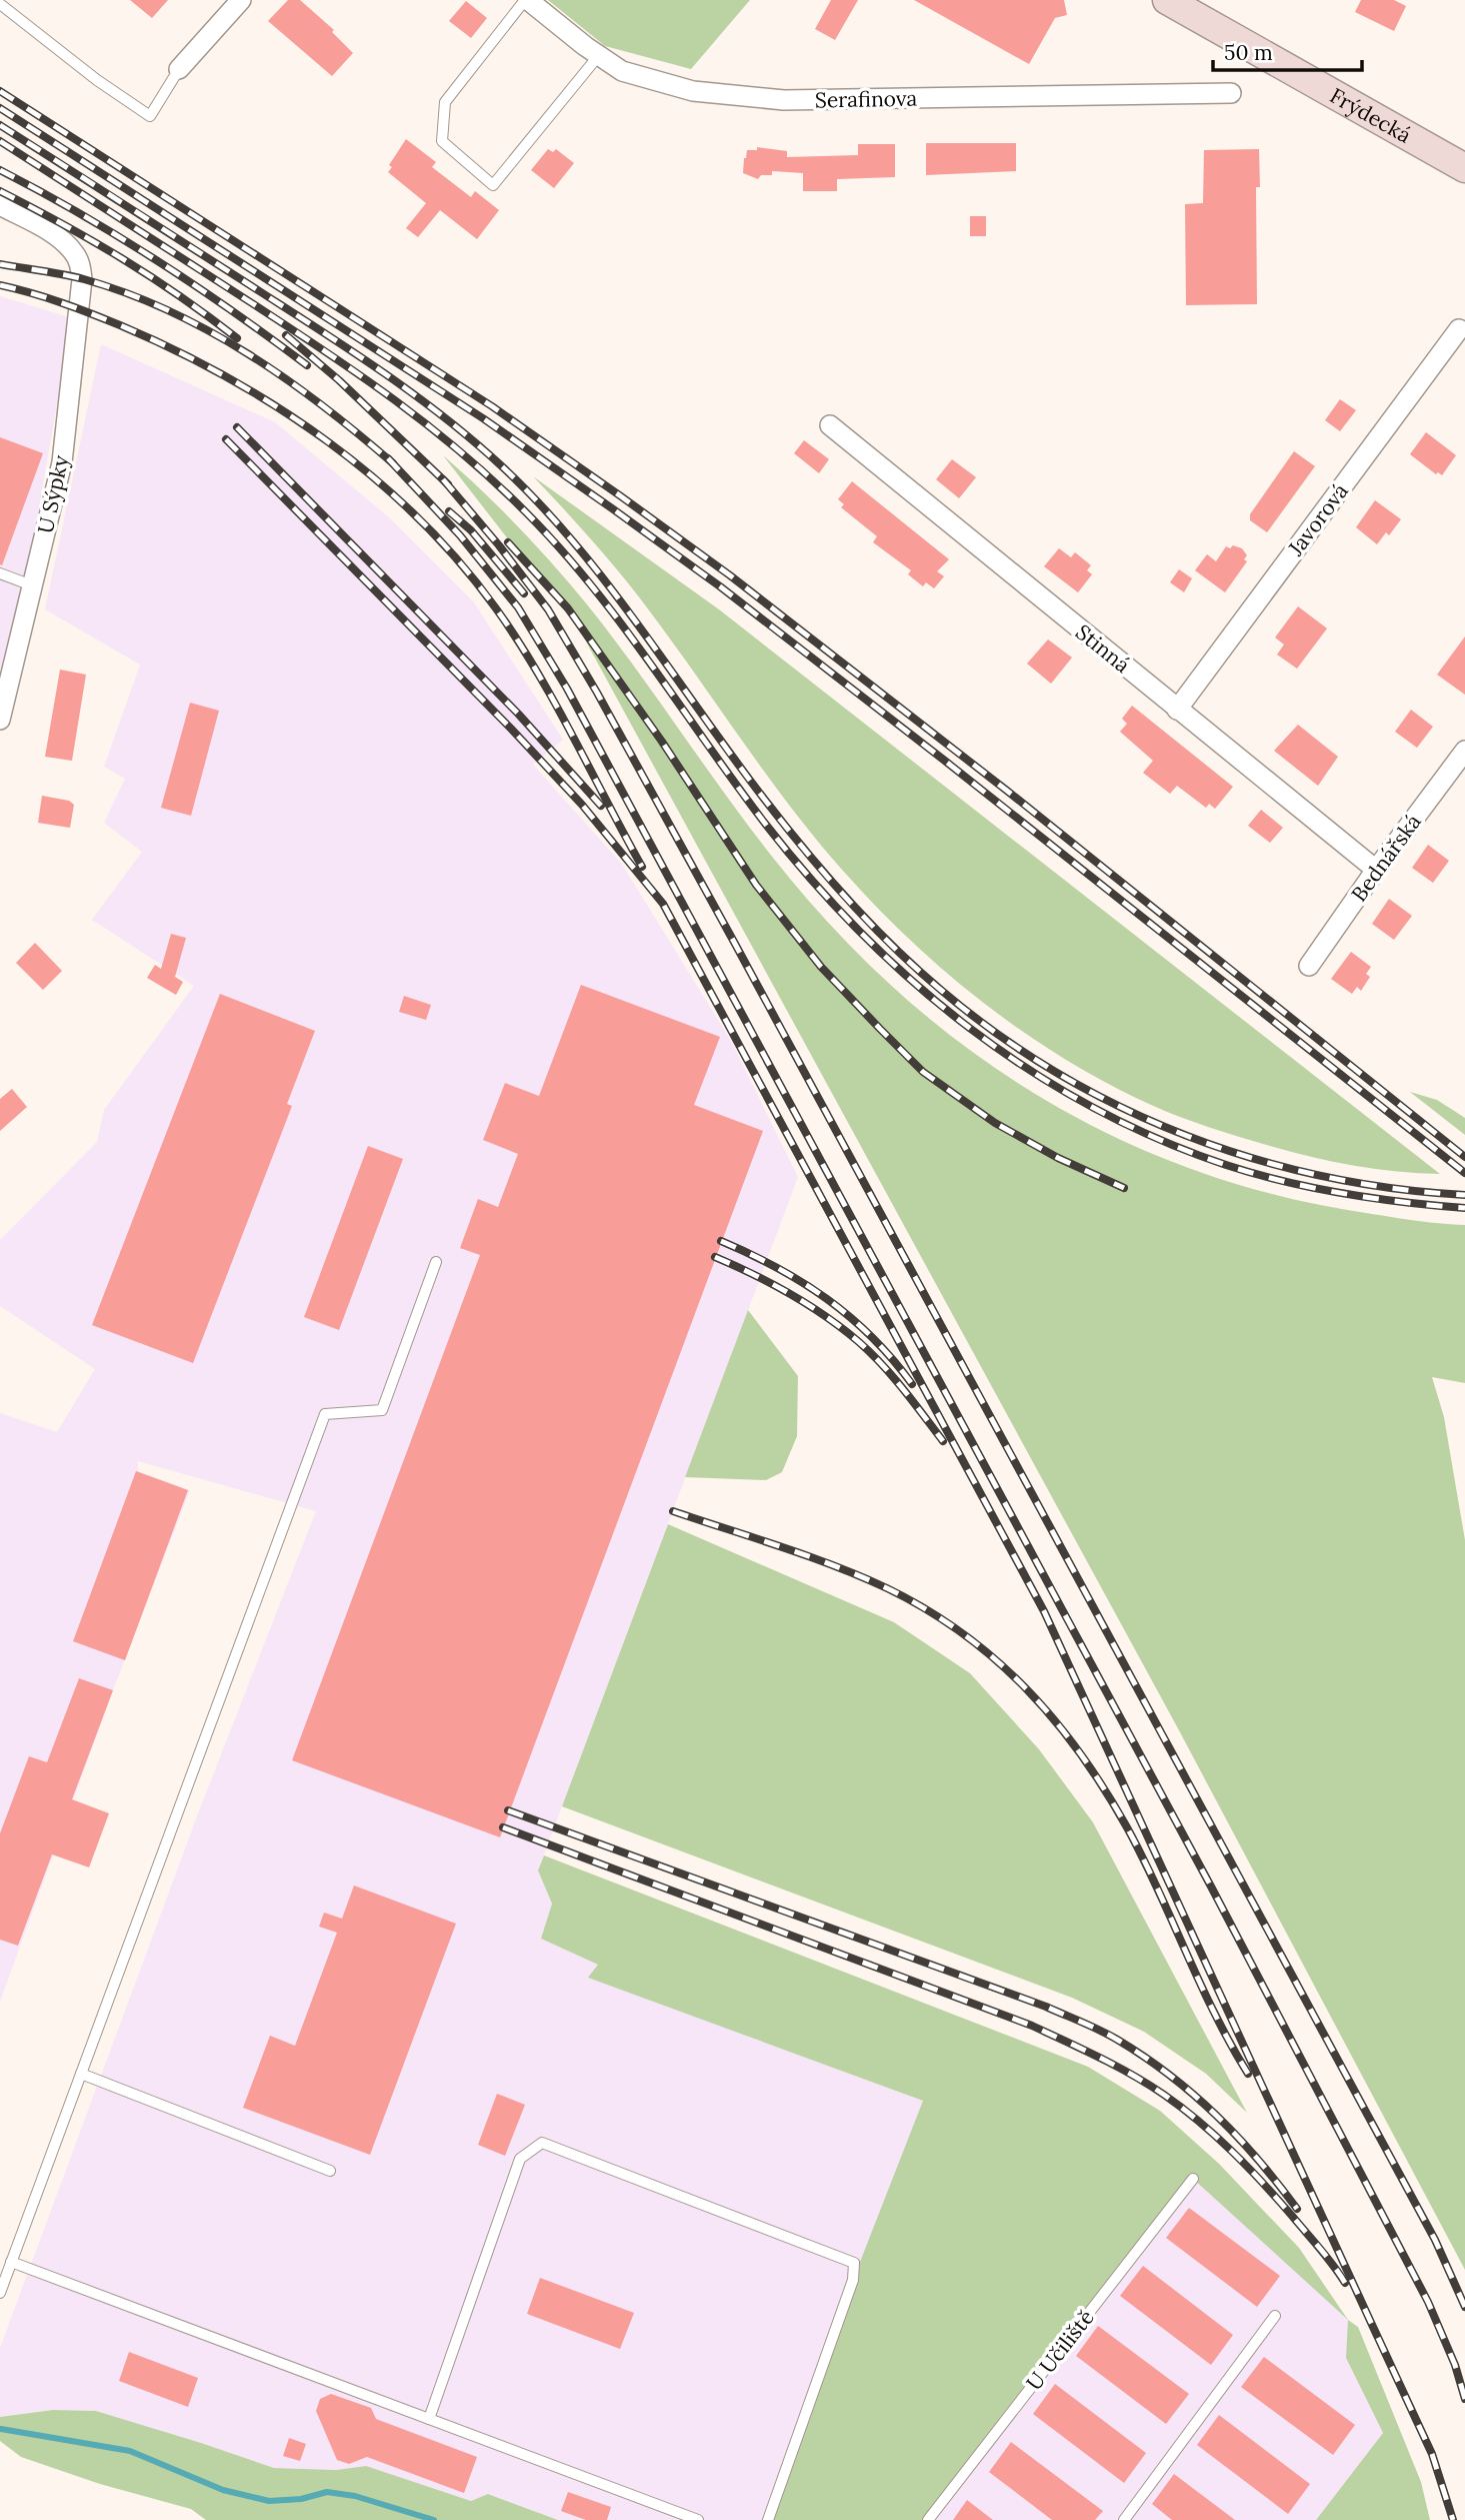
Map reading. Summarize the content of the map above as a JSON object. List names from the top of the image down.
{
  "streets": {
    "main road": ["Frýdecká"],
    "street": [
      "Serafinova",
      "U Sýpky",
      "Javorová",
      "Stinná",
      "Bednářská"
    ],
    "lane": ["U Učiliště"]
  },
  "crossings": [
    ["Javorová", "Stinná"],
    ["Stinná", "Bednářská"]
  ],
  "scale_bar": "50 m"
}
